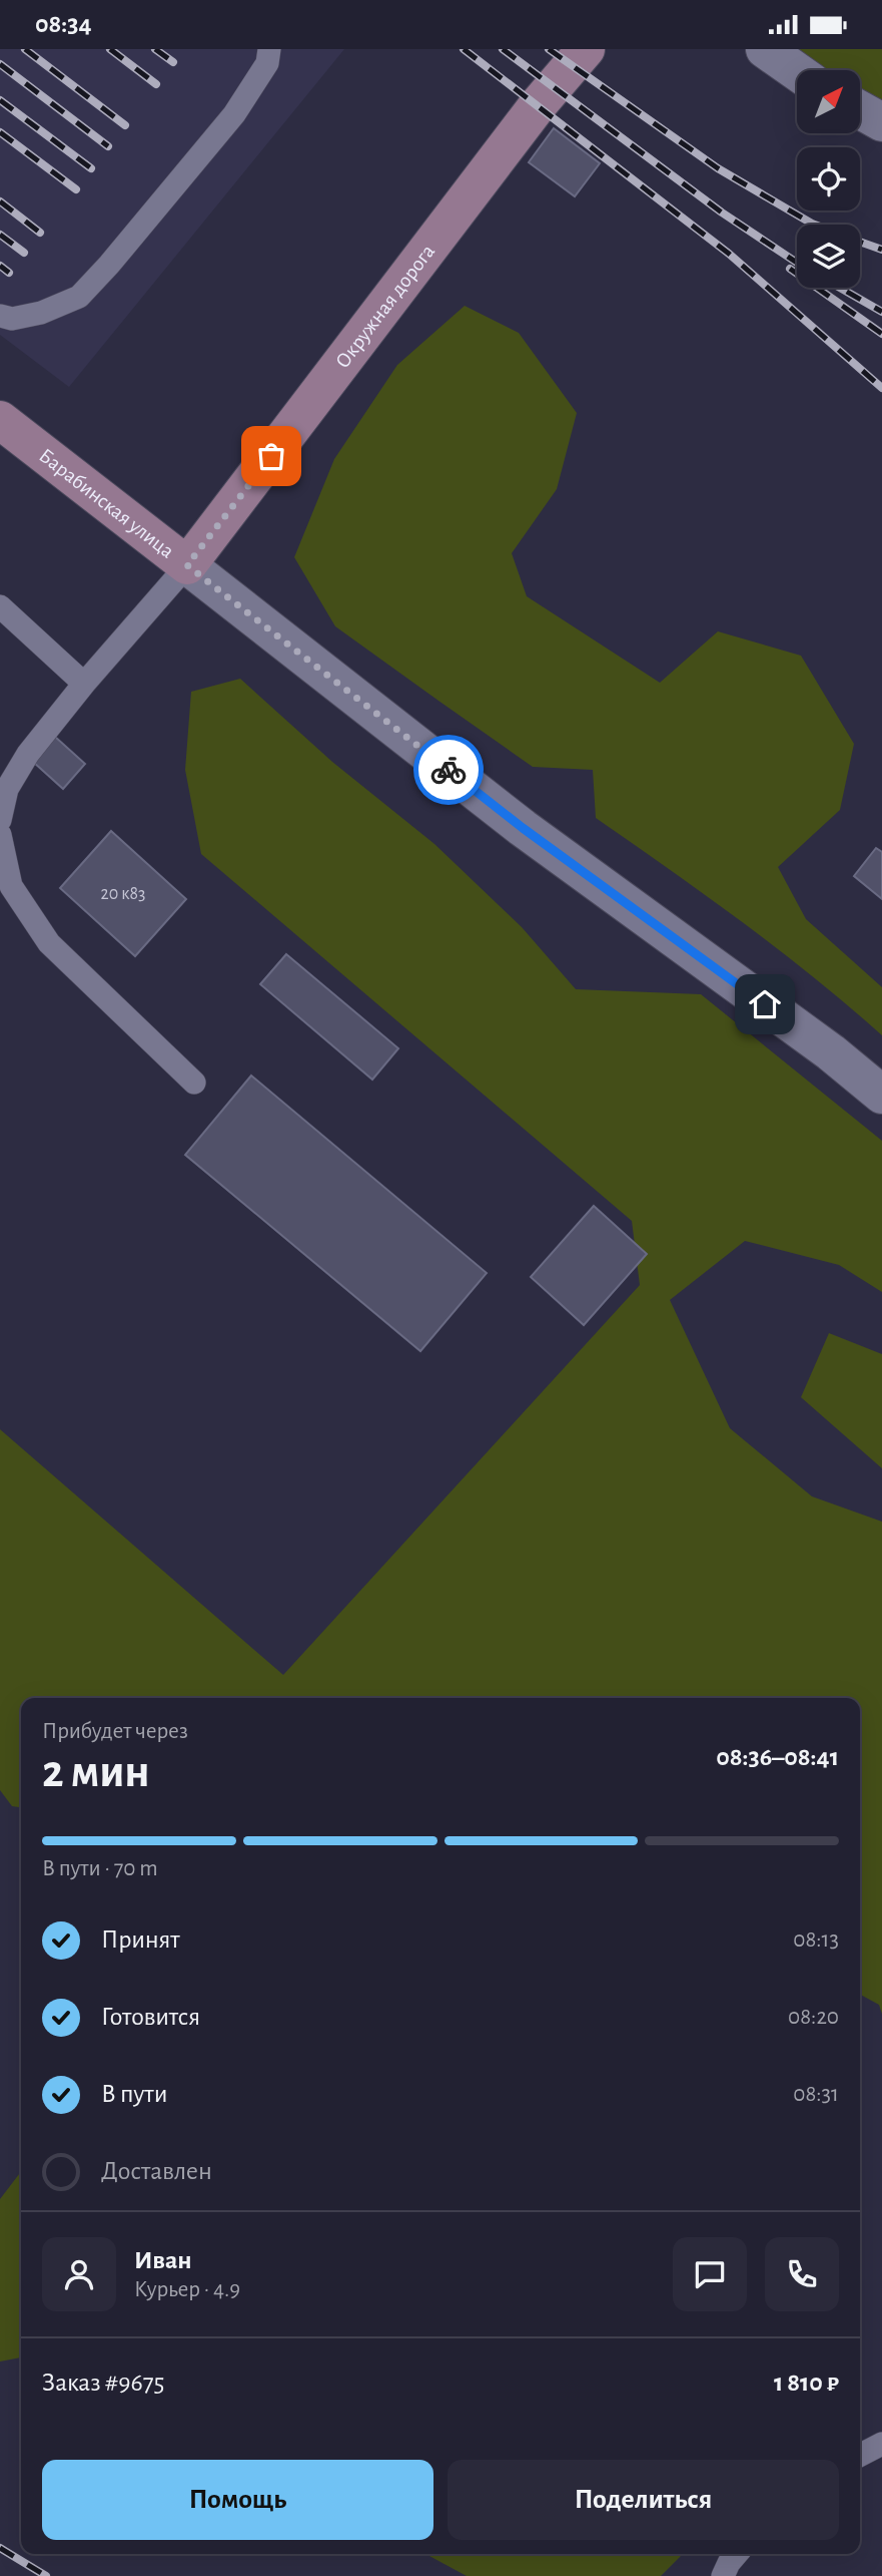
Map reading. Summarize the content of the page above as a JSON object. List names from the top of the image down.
{
  "streets": {
    "main road": ["Окружная дорога", "Барабинская улица"]
  },
  "crossings": [
    ["Окружная дорога", "Барабинская улица"]
  ],
  "house_numbers": ["20 к83"],
  "north": "top right",
  "page": {
    "status": "08:34",
    "heading": ["2 мин", "Прибудет через", "08:36–08:41"],
    "panel": [
      "Иван",
      "Курьер · 4.9",
      "Заказ #9675",
      "1 810 ₽"
    ],
    "bar": "В пути · 70 m",
    "list": [
      ["Принят", "08:13"],
      ["Готовится", "08:20"],
      ["В пути", "08:31"],
      "Доставлен"
    ],
    "buttons": ["Помощь", "Поделиться"]
  }
}
